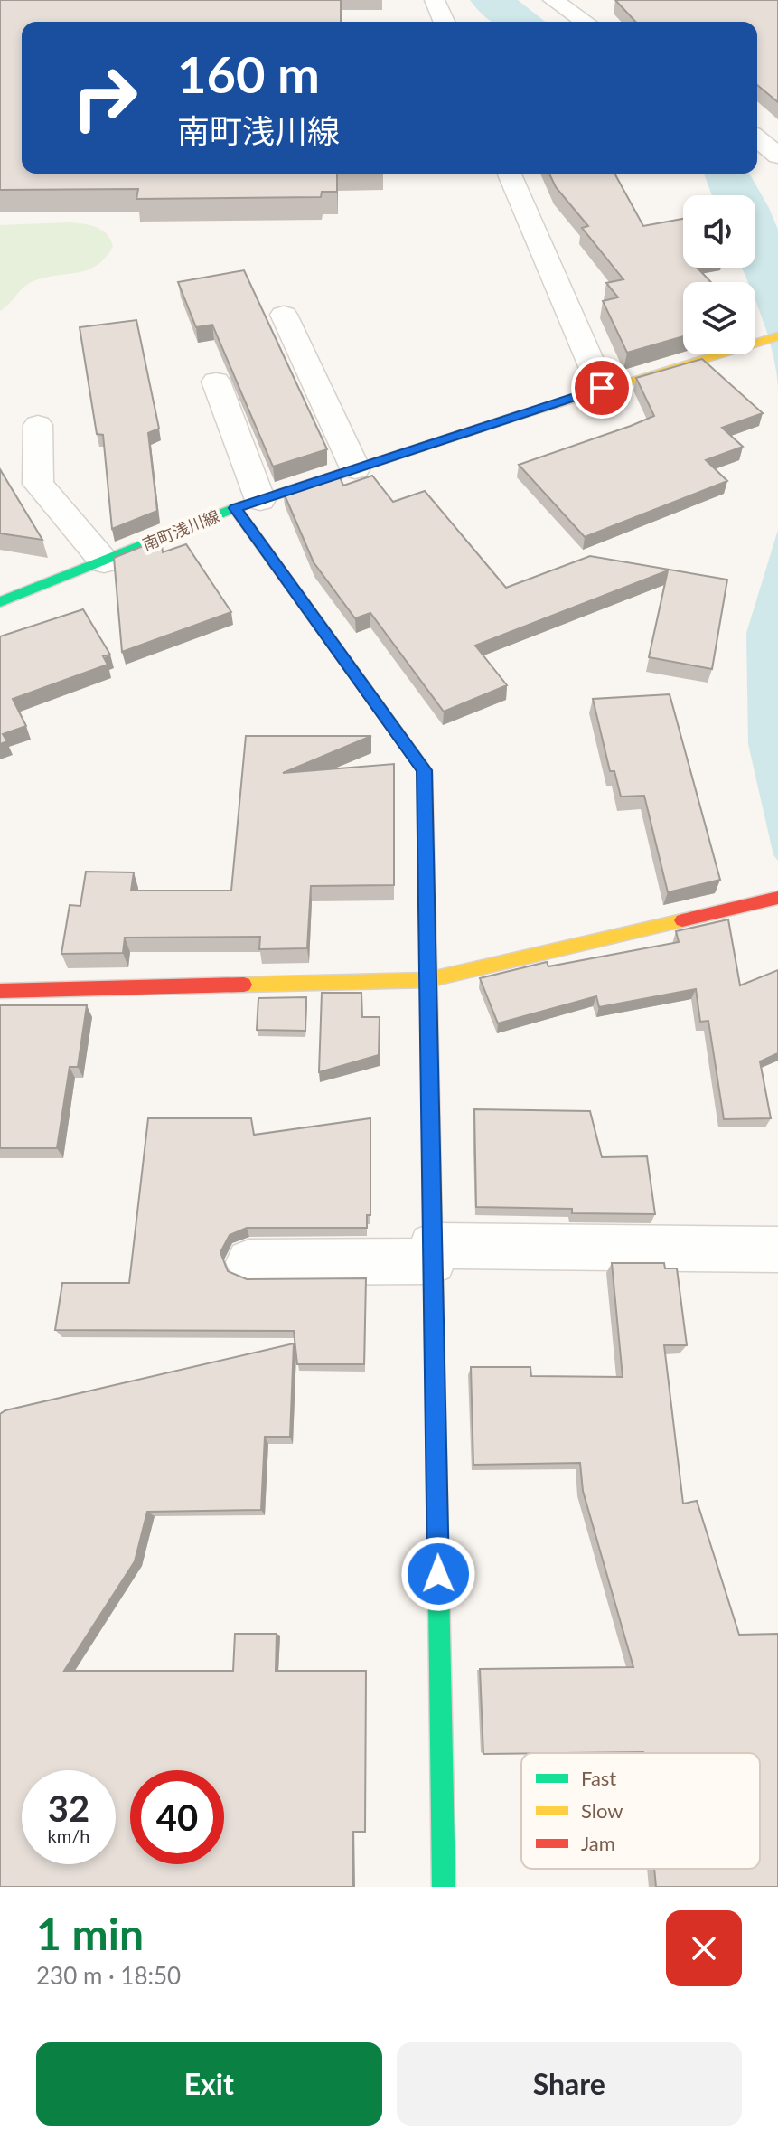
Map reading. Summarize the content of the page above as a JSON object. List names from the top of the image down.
{
  "streets": {
    "street": ["南町浅川線"]
  },
  "legend": ["Fast", "Slow", "Jam"],
  "page": {
    "turn": ["160 m", "南町浅川線"],
    "speed": "32 km/h",
    "limit": "40",
    "heading": ["1 min", "230 m · 18:50"],
    "buttons": ["Exit", "Share"]
  }
}
